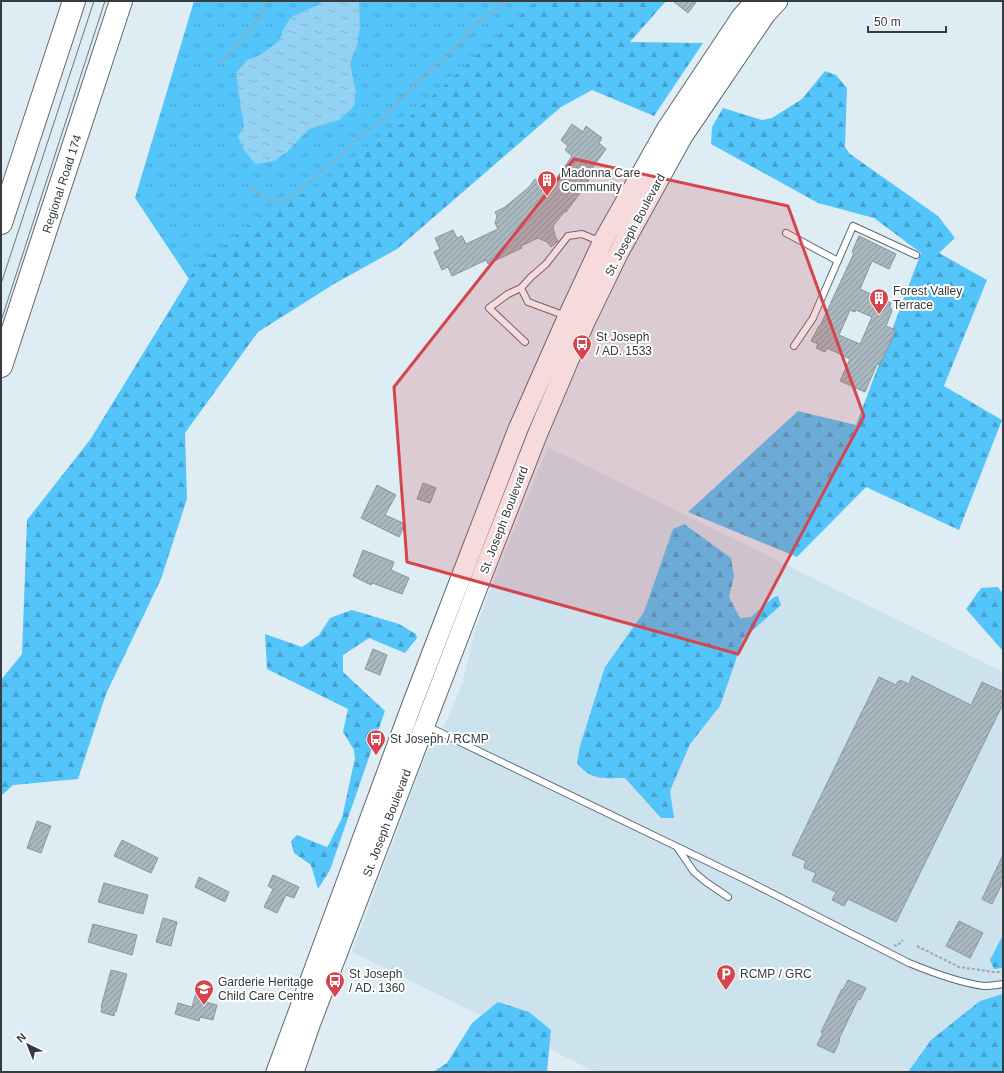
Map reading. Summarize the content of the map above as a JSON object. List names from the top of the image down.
{
  "streets": {
    "highway": ["Regional Road 174"],
    "main road": ["St. Joseph Boulevard"]
  },
  "places": {
    "building": ["Madonna Care Community", "Forest Valley Terrace"],
    "bus stop": ["St Joseph / AD. 1533", "St Joseph / RCMP", "St Joseph / AD. 1360"],
    "parking": ["RCMP / GRC"],
    "school or university": ["Garderie Heritage Child Care Centre"]
  },
  "scale_bar": "50 m",
  "north": "top left"
}
